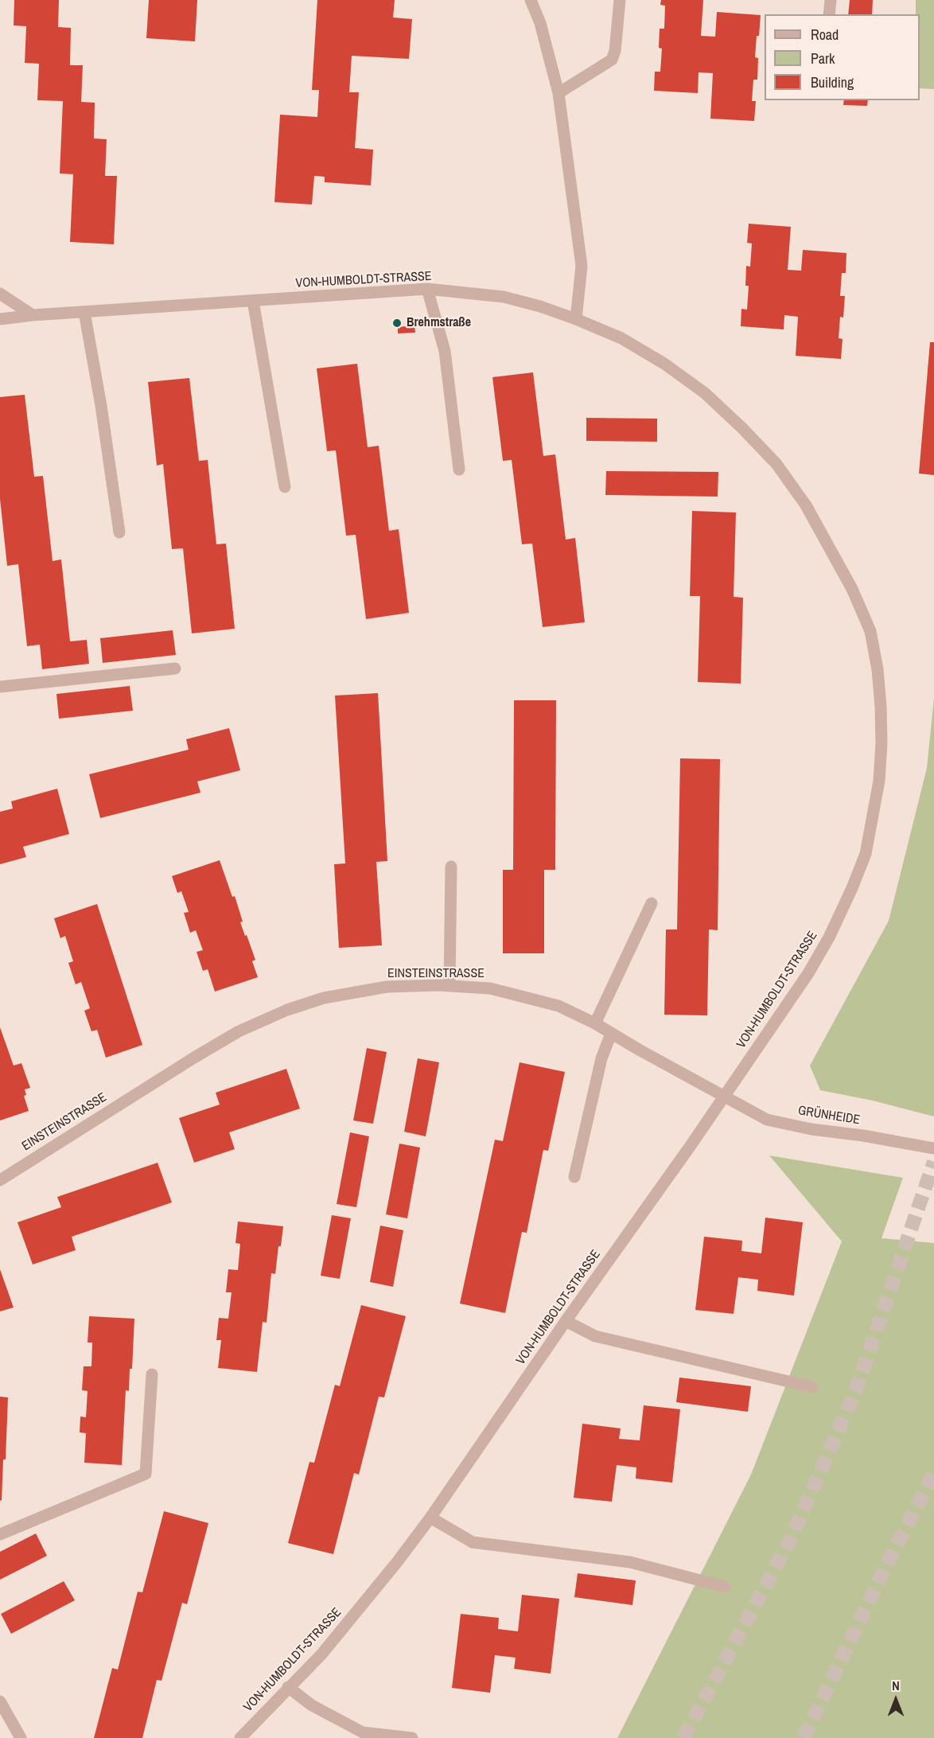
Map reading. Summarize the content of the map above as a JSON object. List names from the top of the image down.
{
  "streets": {
    "street": ["VON-HUMBOLDT-STRASSE", "EINSTEINSTRASSE", "GRÜNHEIDE"]
  },
  "crossings": [
    ["VON-HUMBOLDT-STRASSE", "EINSTEINSTRASSE"],
    ["VON-HUMBOLDT-STRASSE", "GRÜNHEIDE"],
    ["EINSTEINSTRASSE", "GRÜNHEIDE"]
  ],
  "places": ["Brehmstraße"],
  "legend": ["Road", "Park", "Building"],
  "north": "top"
}
